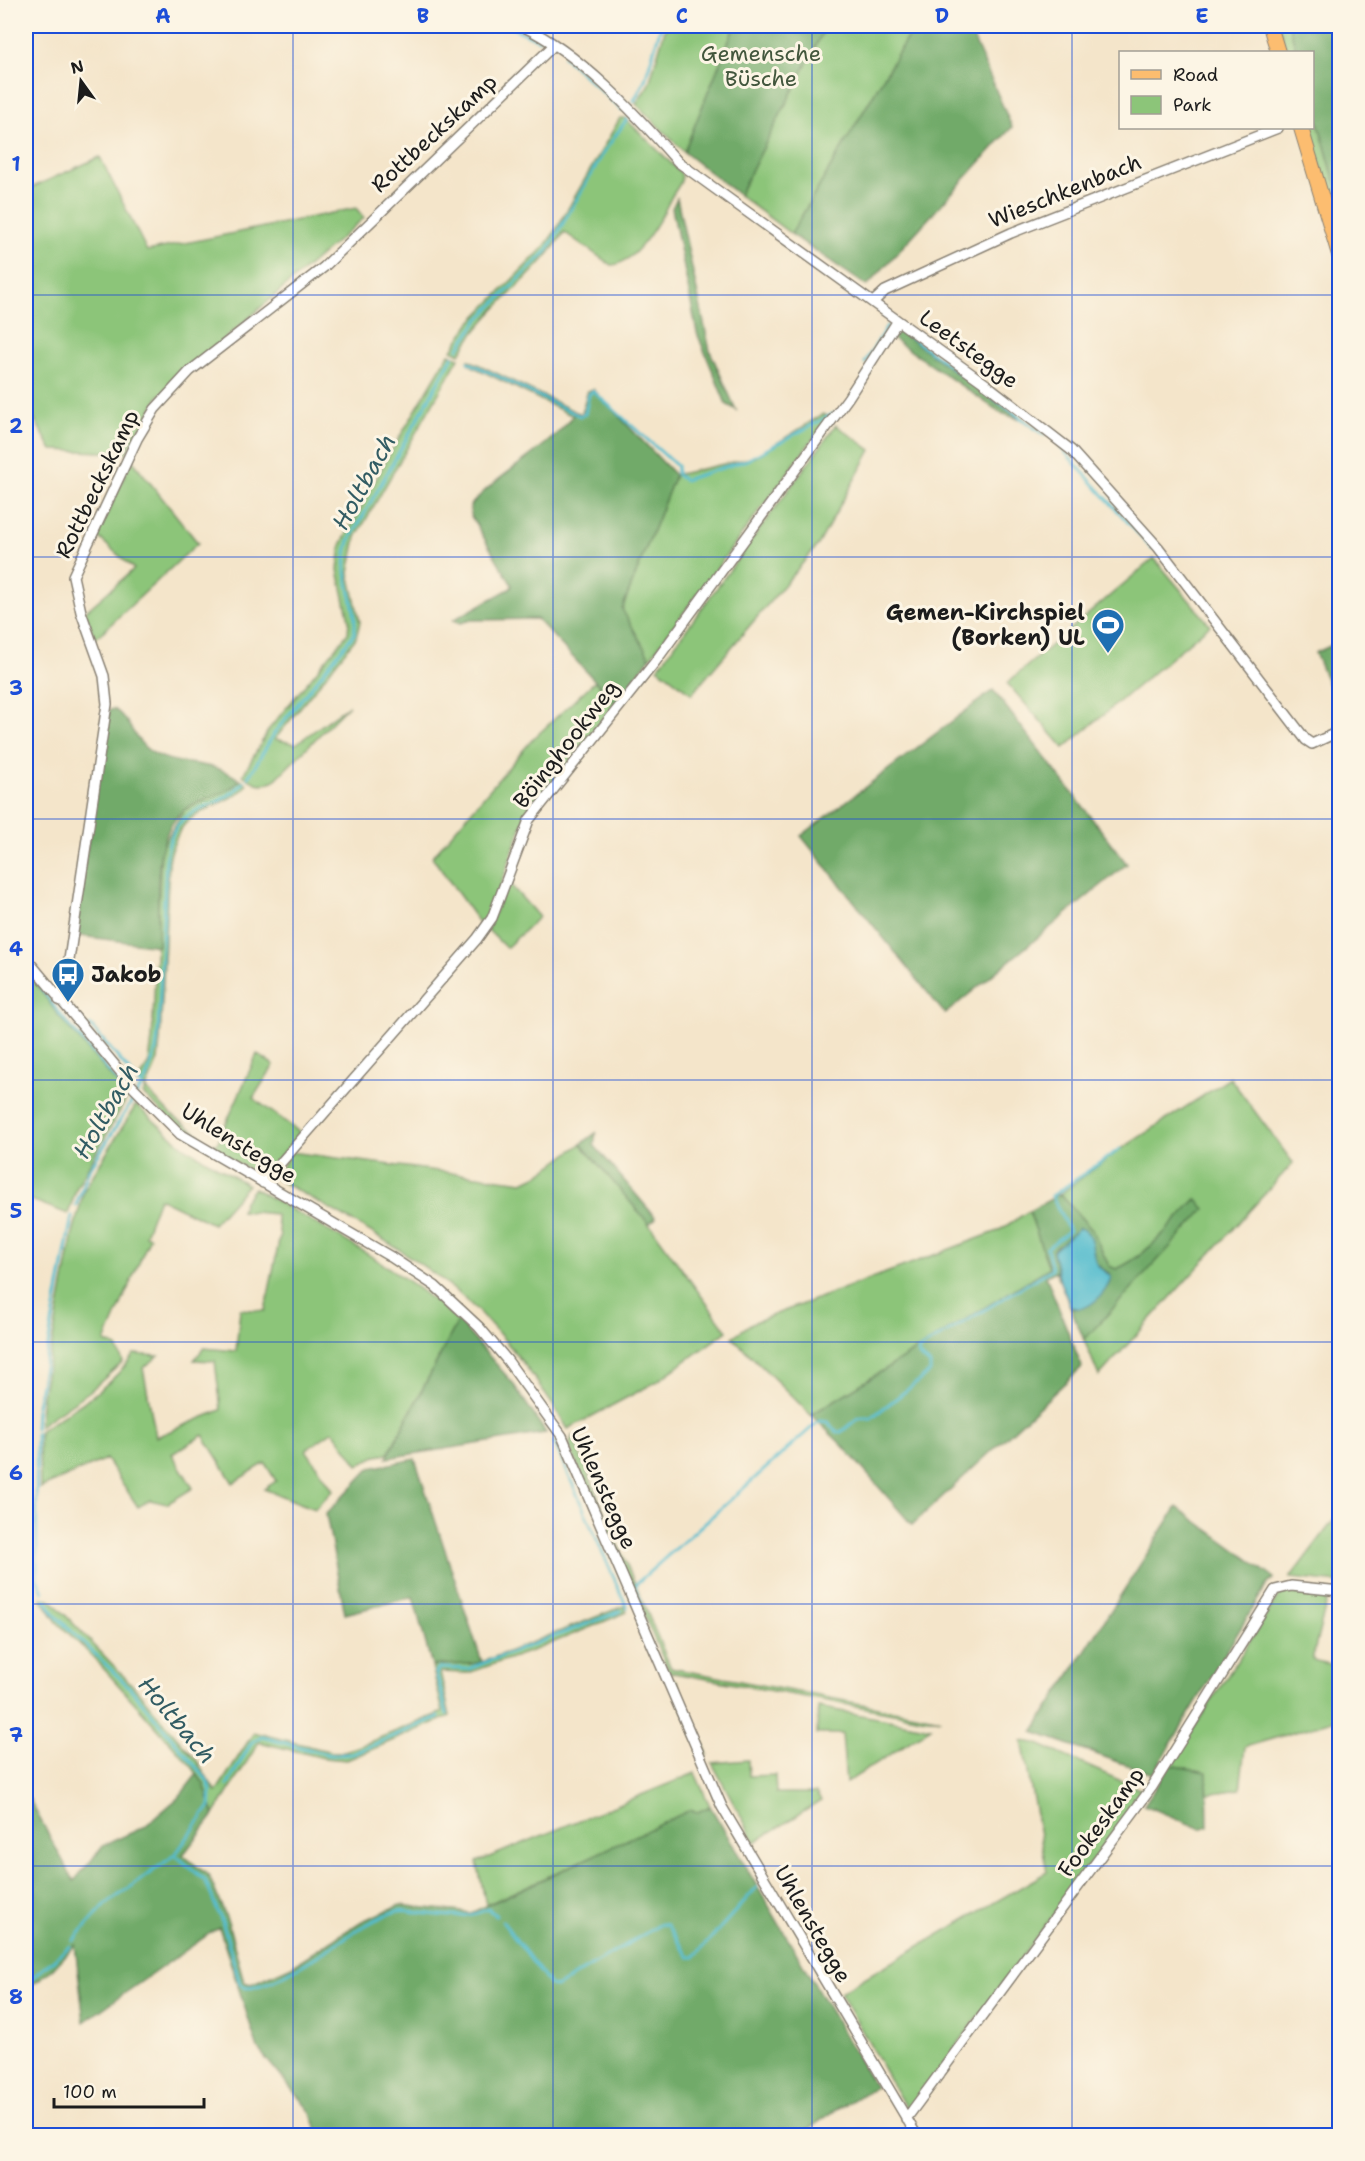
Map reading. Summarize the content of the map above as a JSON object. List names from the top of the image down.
{
  "streets": {
    "street": [
      "Rottbeckskamp",
      "Wieschkenbach",
      "Leetstegge",
      "Böinghookweg",
      "Uhlenstegge",
      "Fookeskamp"
    ]
  },
  "crossings": [
    ["Rottbeckskamp", "Leetstegge"],
    ["Rottbeckskamp", "Uhlenstegge"],
    ["Wieschkenbach", "Leetstegge"],
    ["Leetstegge", "Böinghookweg"],
    ["Böinghookweg", "Uhlenstegge"],
    ["Uhlenstegge", "Fookeskamp"]
  ],
  "water": ["Holtbach"],
  "parks": ["Gemensche Büsche"],
  "places": {
    "sports": ["Gemen-Kirchspiel (Borken) UL"],
    "bus stop": ["Jakob"]
  },
  "legend": ["Road", "Park"],
  "scale_bar": "100 m",
  "north": "top",
  "grid": {
    "columns": [
      "A",
      "B",
      "C",
      "D",
      "E"
    ],
    "rows": [
      "1",
      "2",
      "3",
      "4",
      "5",
      "6",
      "7",
      "8"
    ]
  }
}
